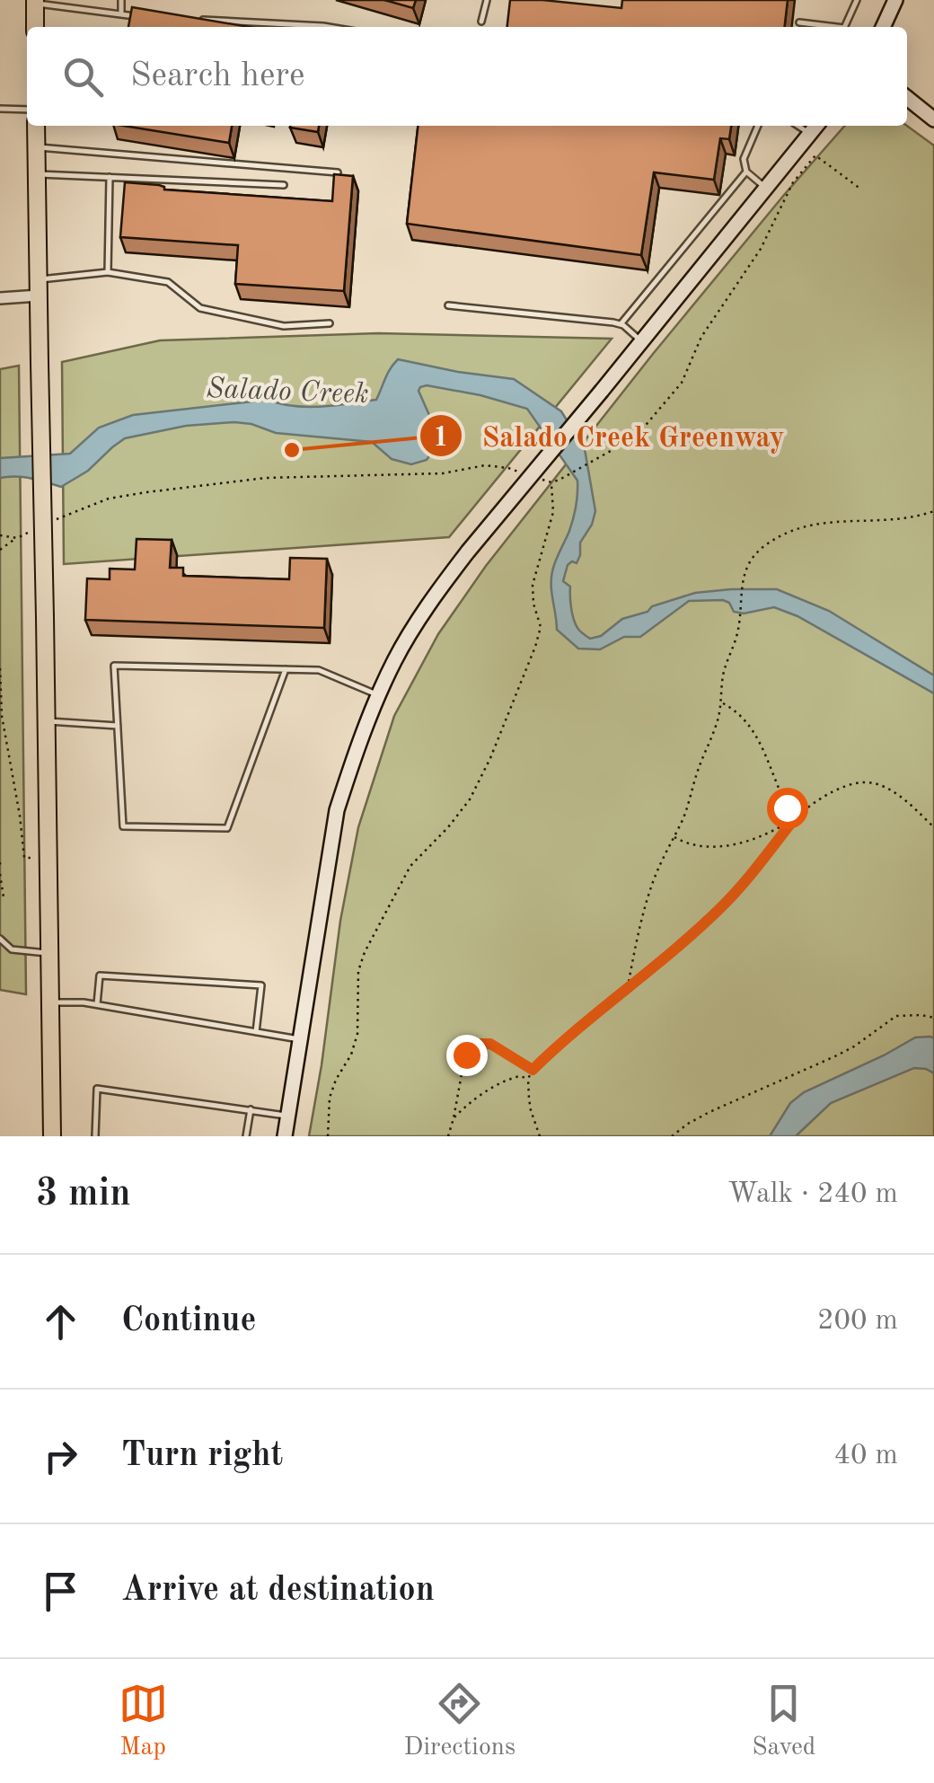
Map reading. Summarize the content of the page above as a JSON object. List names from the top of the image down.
{
  "water": ["Salado Creek"],
  "places": ["Salado Creek Greenway"],
  "page": {
    "search": "Search here",
    "heading": ["3 min", "Walk · 240 m"],
    "list": [
      ["Continue", "200 m"],
      ["Turn right", "40 m"],
      "Arrive at destination"
    ],
    "nav": ["Map", "Directions", "Saved"]
  }
}
